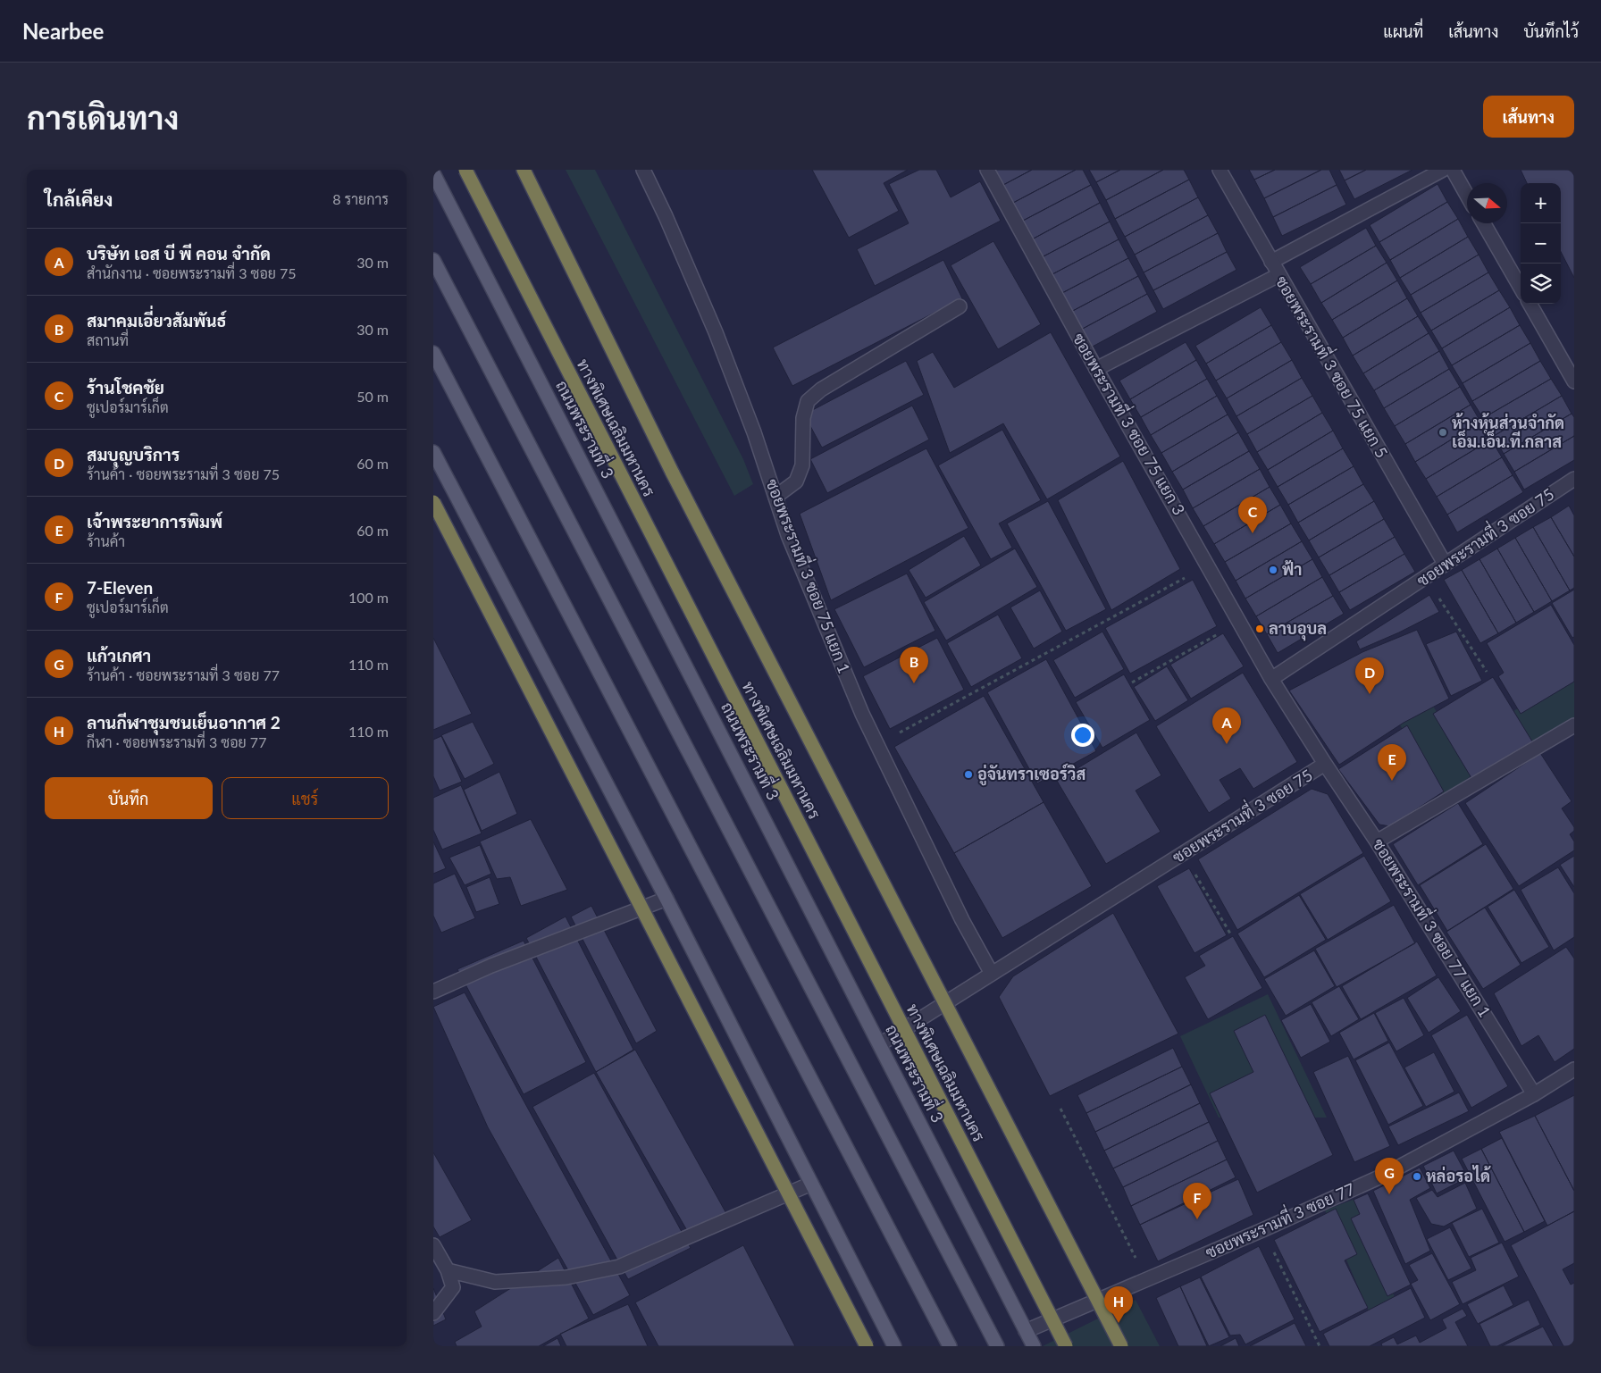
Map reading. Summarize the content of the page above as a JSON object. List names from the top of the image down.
{
  "streets": {
    "highway": ["ทางพิเศษเฉลิมมหานคร"],
    "main road": ["ถนนพระรามที่ 3"],
    "street": [
      "ซอยพระรามที่ 3 ซอย 75 แยก 5",
      "ซอยพระรามที่ 3 ซอย 75 แยก 3",
      "ซอยพระรามที่ 3 ซอย 75",
      "ซอยพระรามที่ 3 ซอย 75 แยก 1",
      "ซอยพระรามที่ 3 ซอย 77 แยก 1",
      "ซอยพระรามที่ 3 ซอย 77"
    ]
  },
  "crossings": [
    ["ซอยพระรามที่ 3 ซอย 75 แยก 5", "ซอยพระรามที่ 3 ซอย 75"],
    ["ซอยพระรามที่ 3 ซอย 75 แยก 3", "ซอยพระรามที่ 3 ซอย 75"],
    ["ถนนพระรามที่ 3", "ซอยพระรามที่ 3 ซอย 75"],
    ["ถนนพระรามที่ 3", "ซอยพระรามที่ 3 ซอย 77"],
    ["ซอยพระรามที่ 3 ซอย 75", "ซอยพระรามที่ 3 ซอย 75 แยก 1"],
    ["ซอยพระรามที่ 3 ซอย 75", "ซอยพระรามที่ 3 ซอย 77 แยก 1"],
    ["ซอยพระรามที่ 3 ซอย 77 แยก 1", "ซอยพระรามที่ 3 ซอย 77"]
  ],
  "places": [
    "ห้างหุ้นส่วนจำกัด เอ็ม.เอ็น.ที.กลาส",
    "ฟ้า",
    "ลาบอุบล",
    "อู่จันทราเซอร์วิส",
    "หล่อรอได้"
  ],
  "north": "right",
  "page": {
    "header": "Nearbee",
    "nav": ["แผนที่", "เส้นทาง", "บันทึกไว้"],
    "buttons": [
      "เส้นทาง",
      ["บันทึก", "แชร์"]
    ],
    "title": "การเดินทาง",
    "heading": ["ใกล้เคียง", "8 รายการ"],
    "map_buttons": ["+", "−"],
    "list": [
      {
        "mark": "A",
        "name": "บริษัท เอส บี พี คอน จำกัด",
        "note": "สำนักงาน · ซอยพระรามที่ 3 ซอย 75",
        "value": "30 m"
      },
      {
        "mark": "B",
        "name": "สมาคมเอี่ยวสัมพันธ์",
        "note": "สถานที่",
        "value": "30 m"
      },
      {
        "mark": "C",
        "name": "ร้านโชคชัย",
        "note": "ซูเปอร์มาร์เก็ต",
        "value": "50 m"
      },
      {
        "mark": "D",
        "name": "สมบุญบริการ",
        "note": "ร้านค้า · ซอยพระรามที่ 3 ซอย 75",
        "value": "60 m"
      },
      {
        "mark": "E",
        "name": "เจ้าพระยาการพิมพ์",
        "note": "ร้านค้า",
        "value": "60 m"
      },
      {
        "mark": "F",
        "name": "7-Eleven",
        "note": "ซูเปอร์มาร์เก็ต",
        "value": "100 m"
      },
      {
        "mark": "G",
        "name": "แก้วเกศา",
        "note": "ร้านค้า · ซอยพระรามที่ 3 ซอย 77",
        "value": "110 m"
      },
      {
        "mark": "H",
        "name": "ลานกีฬาชุมชนเย็นอากาศ 2",
        "note": "กีฬา · ซอยพระรามที่ 3 ซอย 77",
        "value": "110 m"
      }
    ],
    "pins": [
      "C",
      "B",
      "D",
      "A",
      "E",
      "G",
      "F",
      "H"
    ]
  }
}
